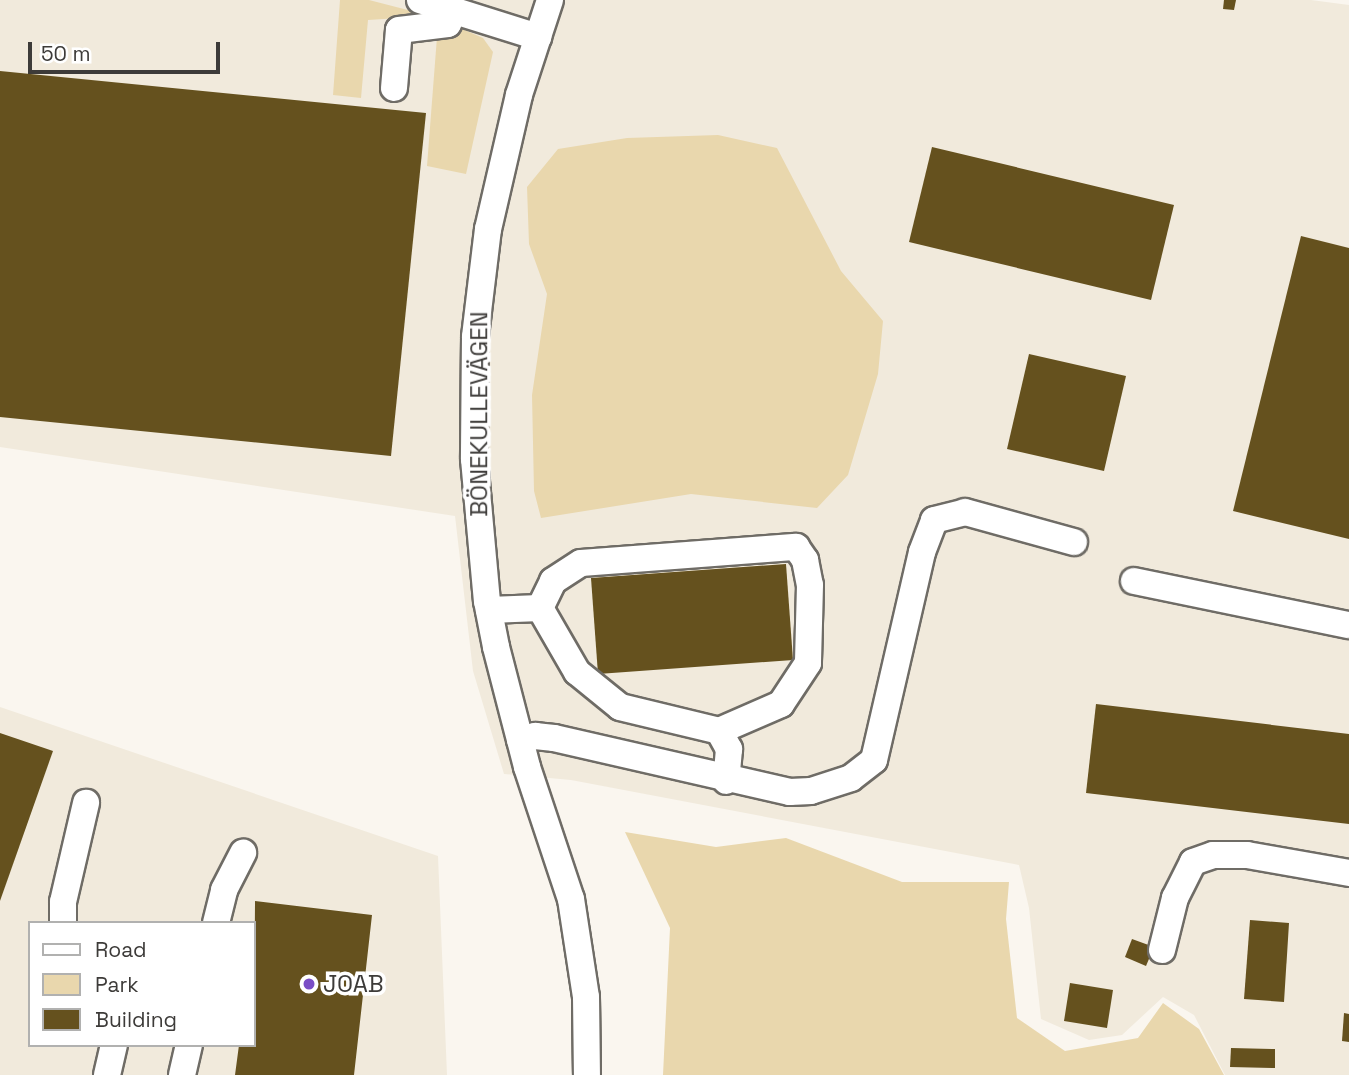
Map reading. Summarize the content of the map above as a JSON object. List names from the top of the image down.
{
  "streets": {
    "street": ["BÖNEKULLEVÄGEN"]
  },
  "places": ["JOAB"],
  "legend": ["Road", "Park", "Building"],
  "scale_bar": "50 m"
}
